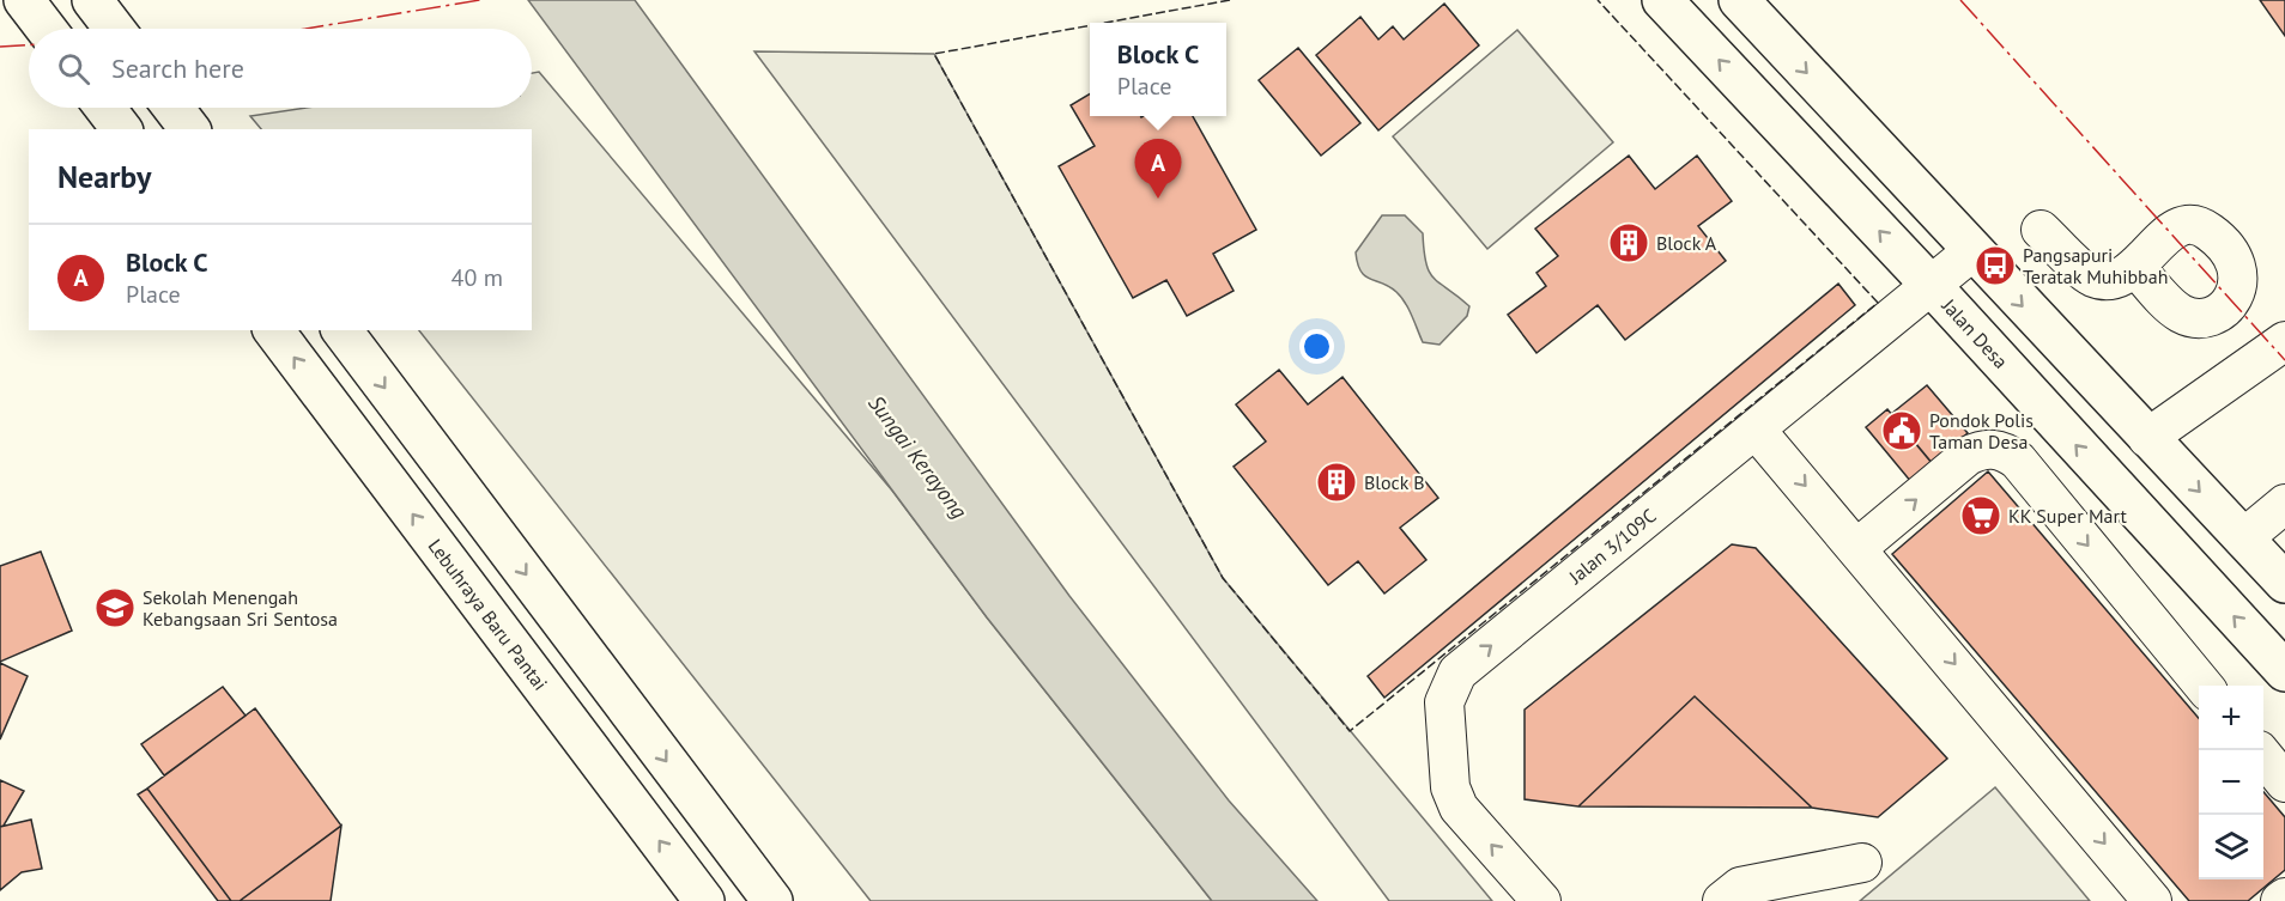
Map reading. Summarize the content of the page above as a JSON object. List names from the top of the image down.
{
  "streets": {
    "main road": ["Jalan Desa", "Lebuhraya Baru Pantai"],
    "street": ["Jalan 3/109C"]
  },
  "crossings": [
    ["Jalan Desa", "Jalan 3/109C"]
  ],
  "water": ["Sungai Kerayong"],
  "places": {
    "building": ["Block A", "Block B"],
    "bus stop": ["Pangsapuri Teratak Muhibbah"],
    "public building": ["Pondok Polis Taman Desa"],
    "supermarket": ["KK Super Mart"],
    "school or university": ["Sekolah Menengah Kebangsaan Sri Sentosa"]
  },
  "page": {
    "popup": ["Block C", "Place"],
    "search": "Search here",
    "heading": "Nearby",
    "pins": "A",
    "list": [
      {
        "mark": "A",
        "name": "Block C",
        "note": "Place",
        "value": "40 m"
      }
    ],
    "map_buttons": ["+", "−"]
  }
}
